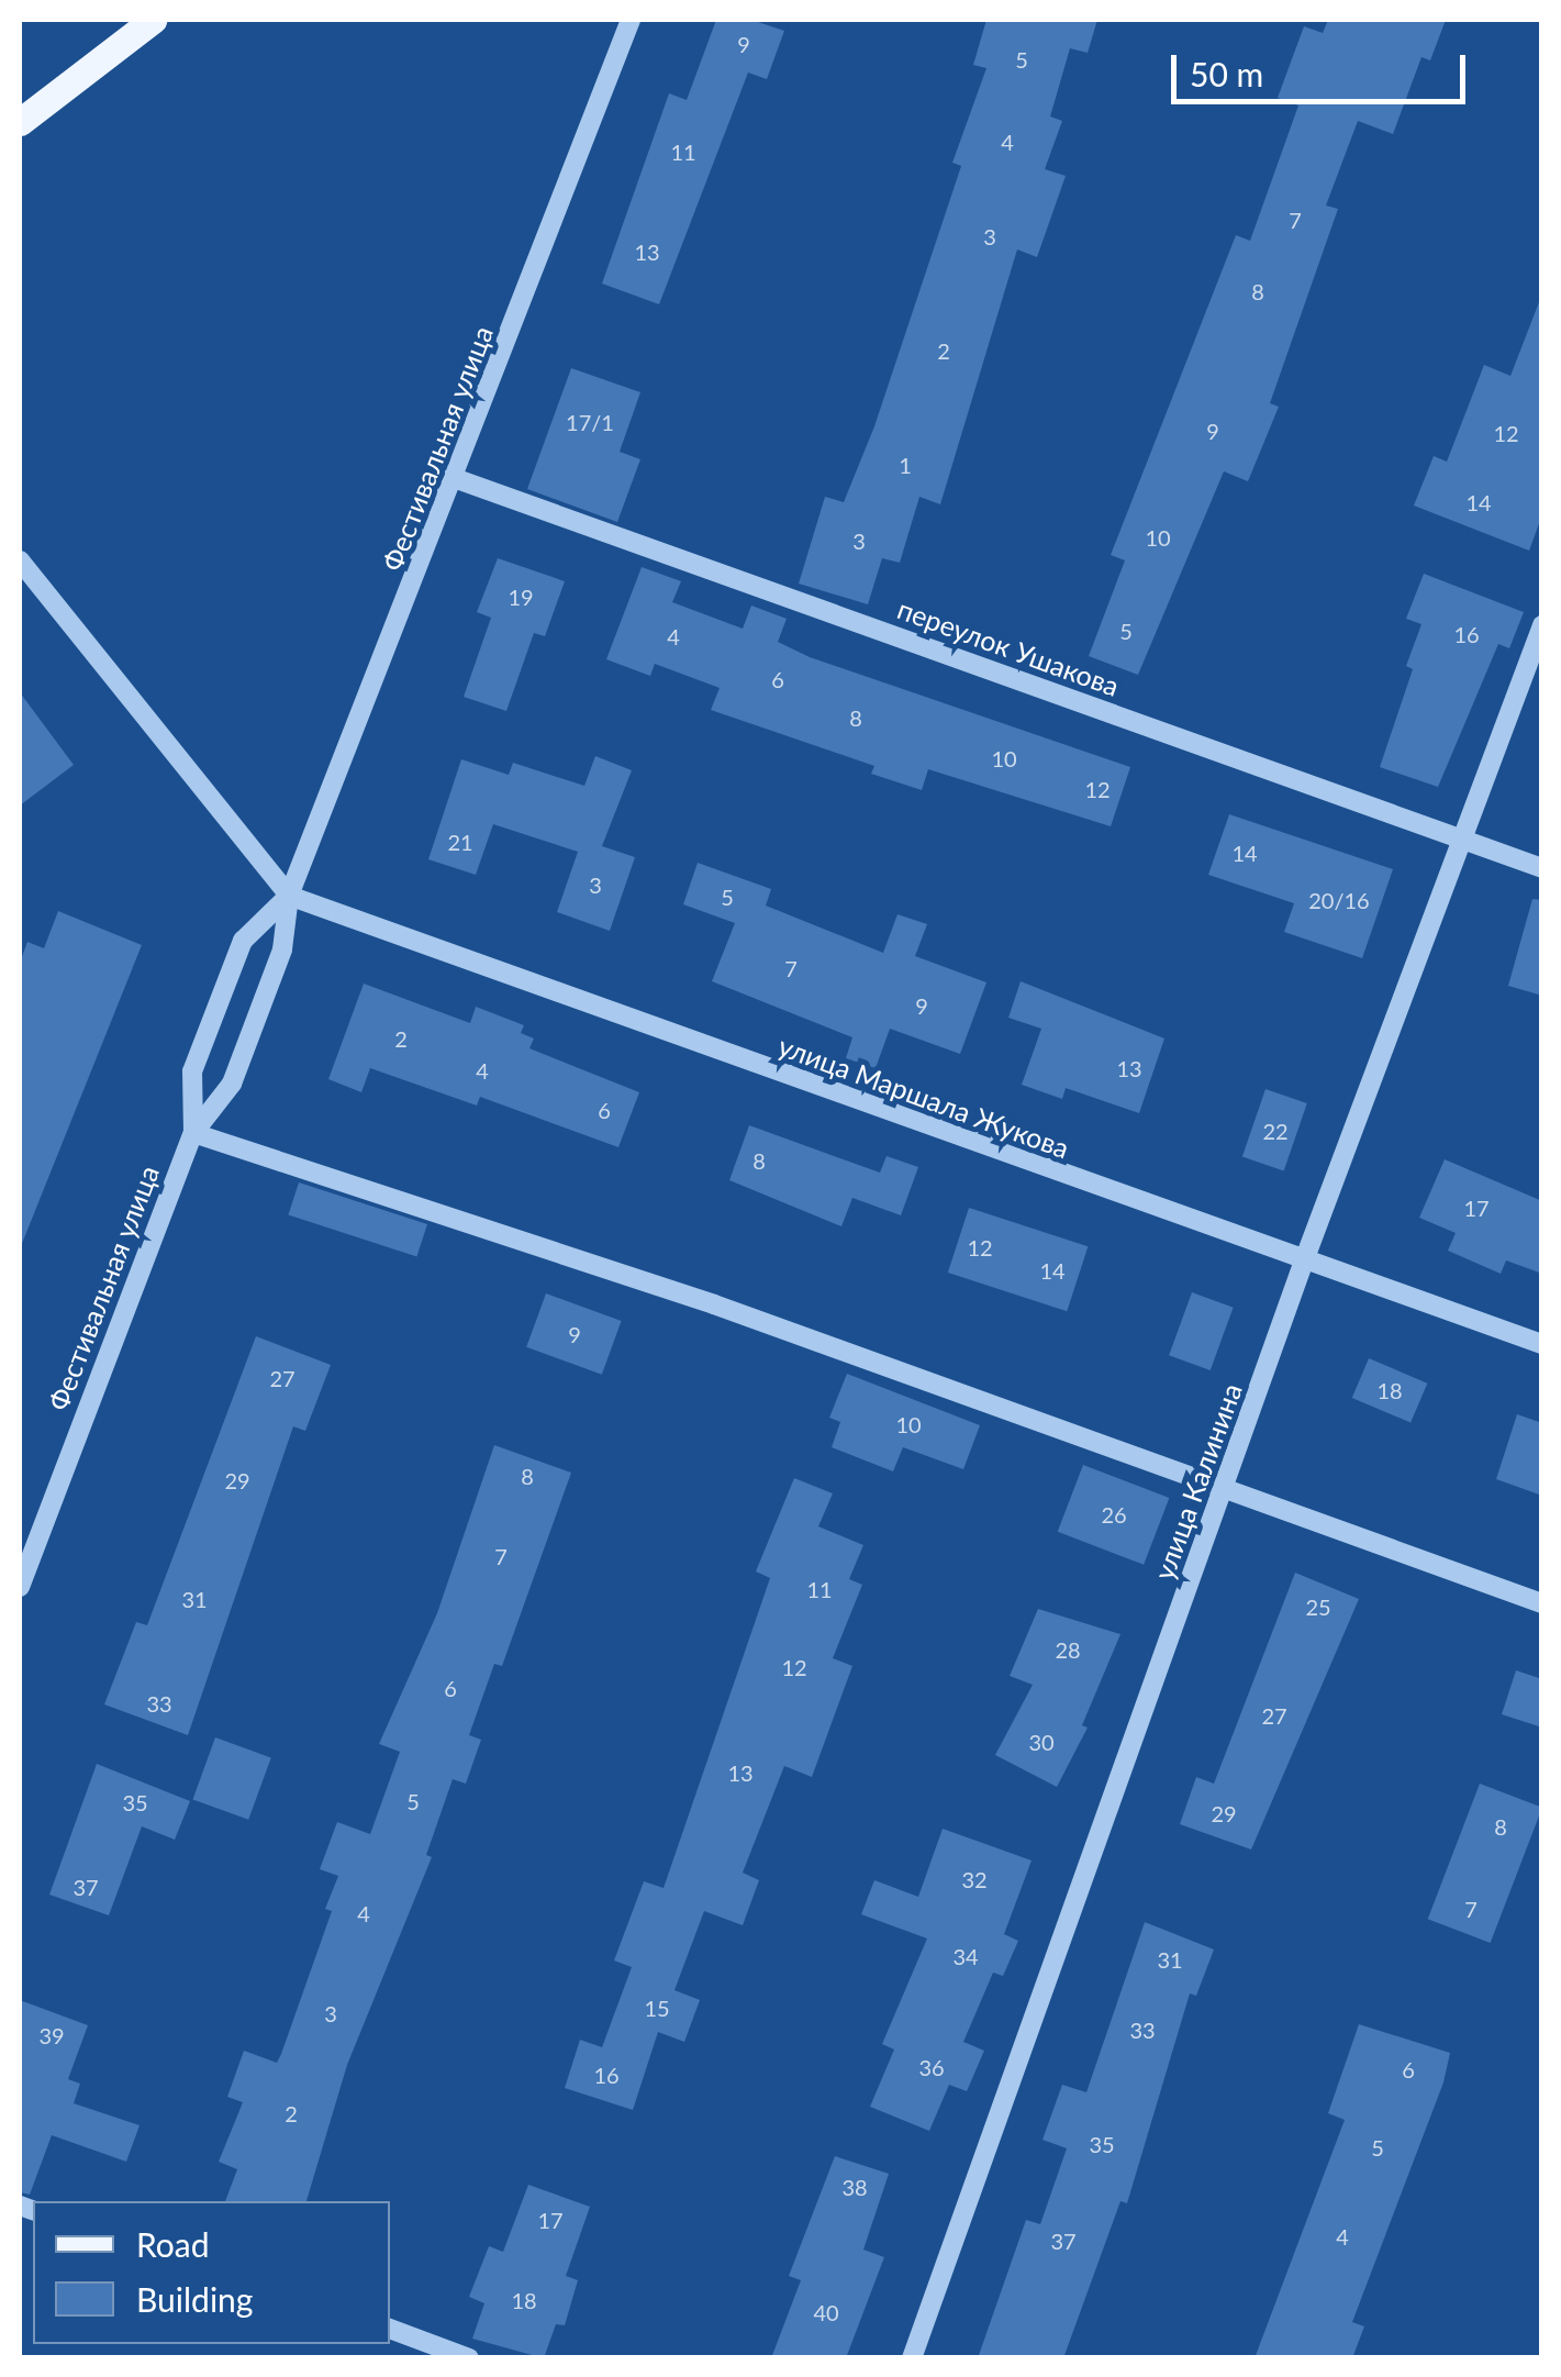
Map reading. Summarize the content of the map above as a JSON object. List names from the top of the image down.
{
  "streets": {
    "street": [
      "Фестивальная улица",
      "переулок Ушакова",
      "улица Маршала Жукова",
      "улица Калинина"
    ]
  },
  "crossings": [
    ["Фестивальная улица", "переулок Ушакова"],
    ["Фестивальная улица", "улица Маршала Жукова"],
    ["переулок Ушакова", "улица Калинина"],
    ["улица Маршала Жукова", "улица Калинина"]
  ],
  "house_numbers": [
    "9",
    "5",
    "4",
    "11",
    "7",
    "3",
    "13",
    "8",
    "2",
    "17/1",
    "9",
    "12",
    "1",
    "14",
    "10",
    "3",
    "19",
    "5",
    "16",
    "4",
    "6",
    "8",
    "10",
    "12",
    "21",
    "14",
    "3",
    "5",
    "20/16",
    "7",
    "9",
    "2",
    "13",
    "4",
    "6",
    "22",
    "8",
    "17",
    "12",
    "14",
    "9",
    "27",
    "18",
    "10",
    "8",
    "29",
    "26",
    "7",
    "11",
    "31",
    "25",
    "28",
    "12",
    "6",
    "33",
    "27",
    "30",
    "13",
    "5",
    "35",
    "29",
    "8",
    "32",
    "37",
    "7",
    "4",
    "34",
    "31",
    "15",
    "3",
    "33",
    "39",
    "36",
    "6",
    "16",
    "2",
    "35",
    "5",
    "38",
    "17",
    "4",
    "37",
    "18",
    "40"
  ],
  "legend": ["Road", "Building"],
  "scale_bar": "50 m"
}
